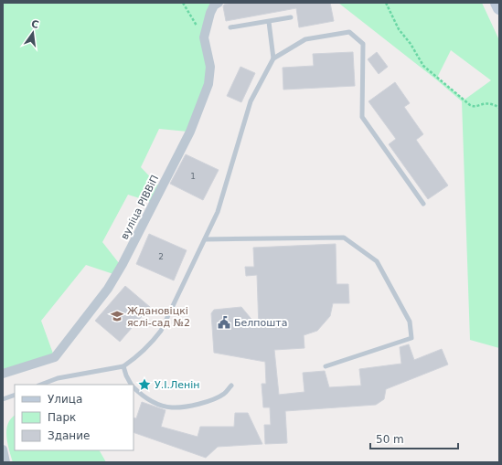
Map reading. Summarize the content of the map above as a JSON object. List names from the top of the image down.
{
  "streets": {
    "street": ["вуліца РІВВіП"]
  },
  "places": {
    "school or university": ["Ждановіцкі яслі-сад №2"],
    "public building": ["Белпошта"],
    "place": ["У.І.Ленін"]
  },
  "house_numbers": ["1", "2"],
  "legend": ["Улица", "Парк", "Здание"],
  "scale_bar": "50 m",
  "north": "top"
}
